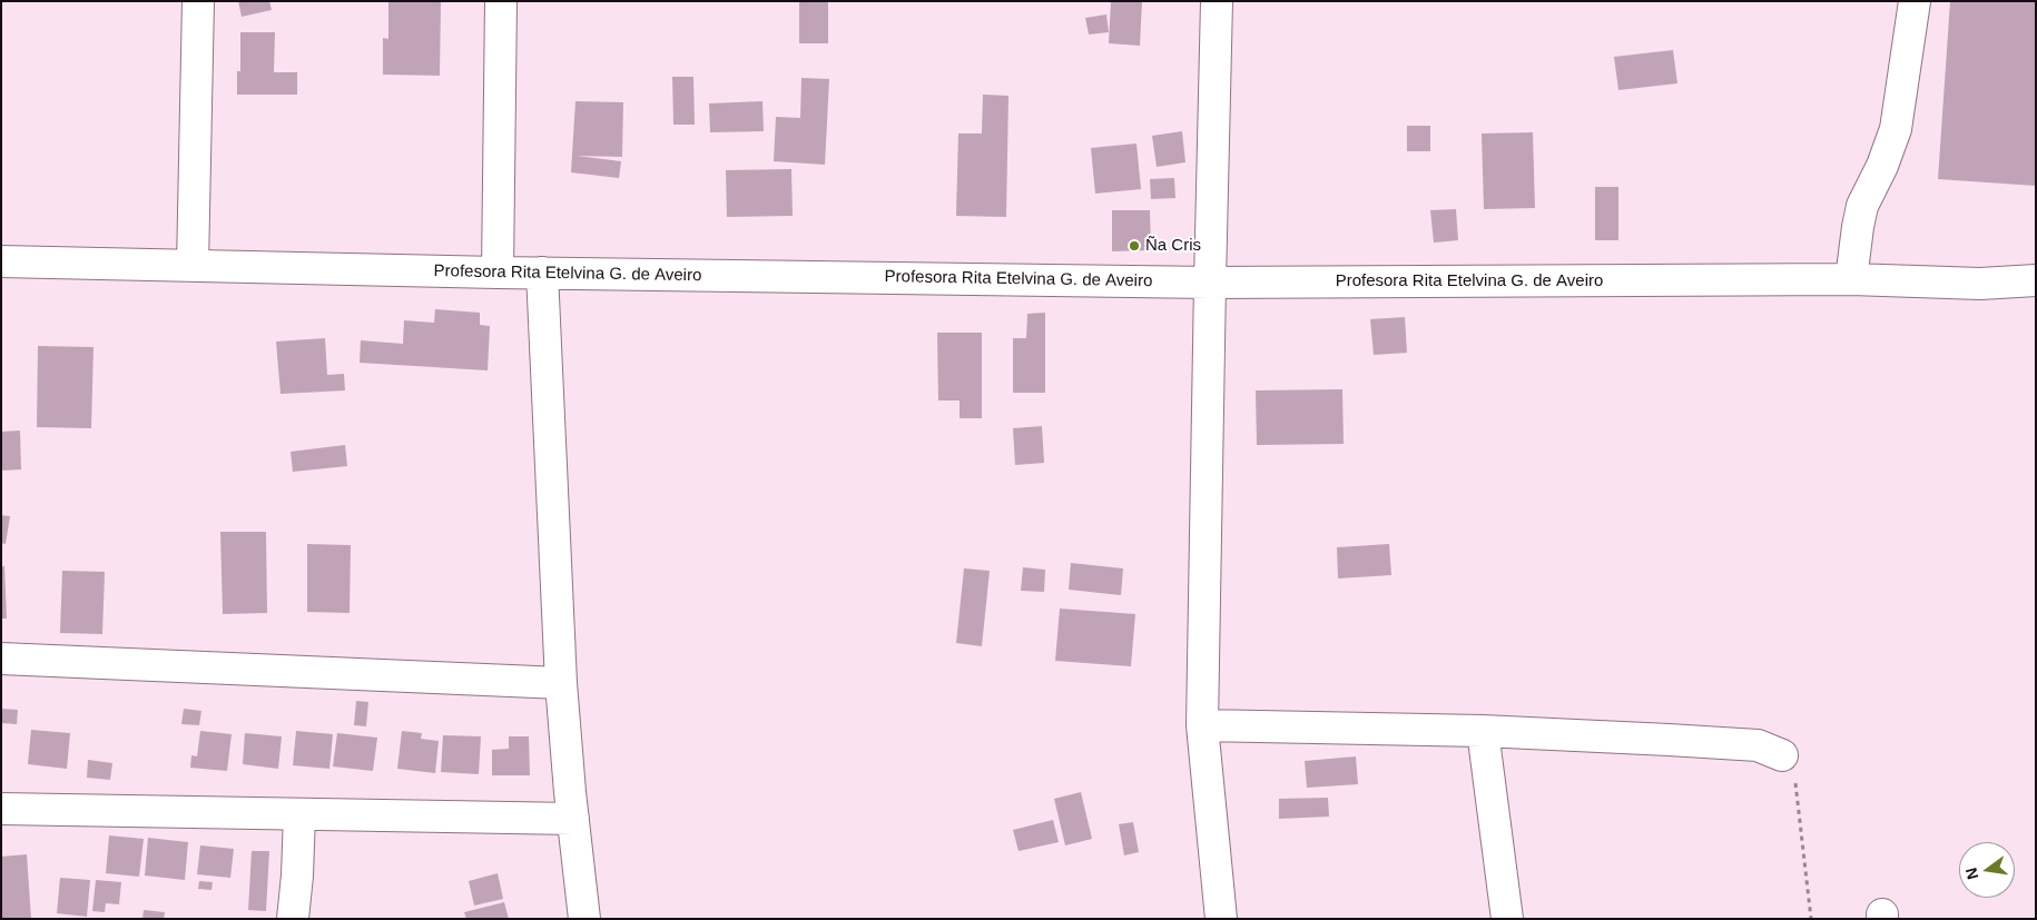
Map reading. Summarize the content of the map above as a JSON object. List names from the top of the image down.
{
  "streets": {
    "street": ["Profesora Rita Etelvina G. de Aveiro"]
  },
  "places": ["Ña Cris"],
  "north": "left"
}
